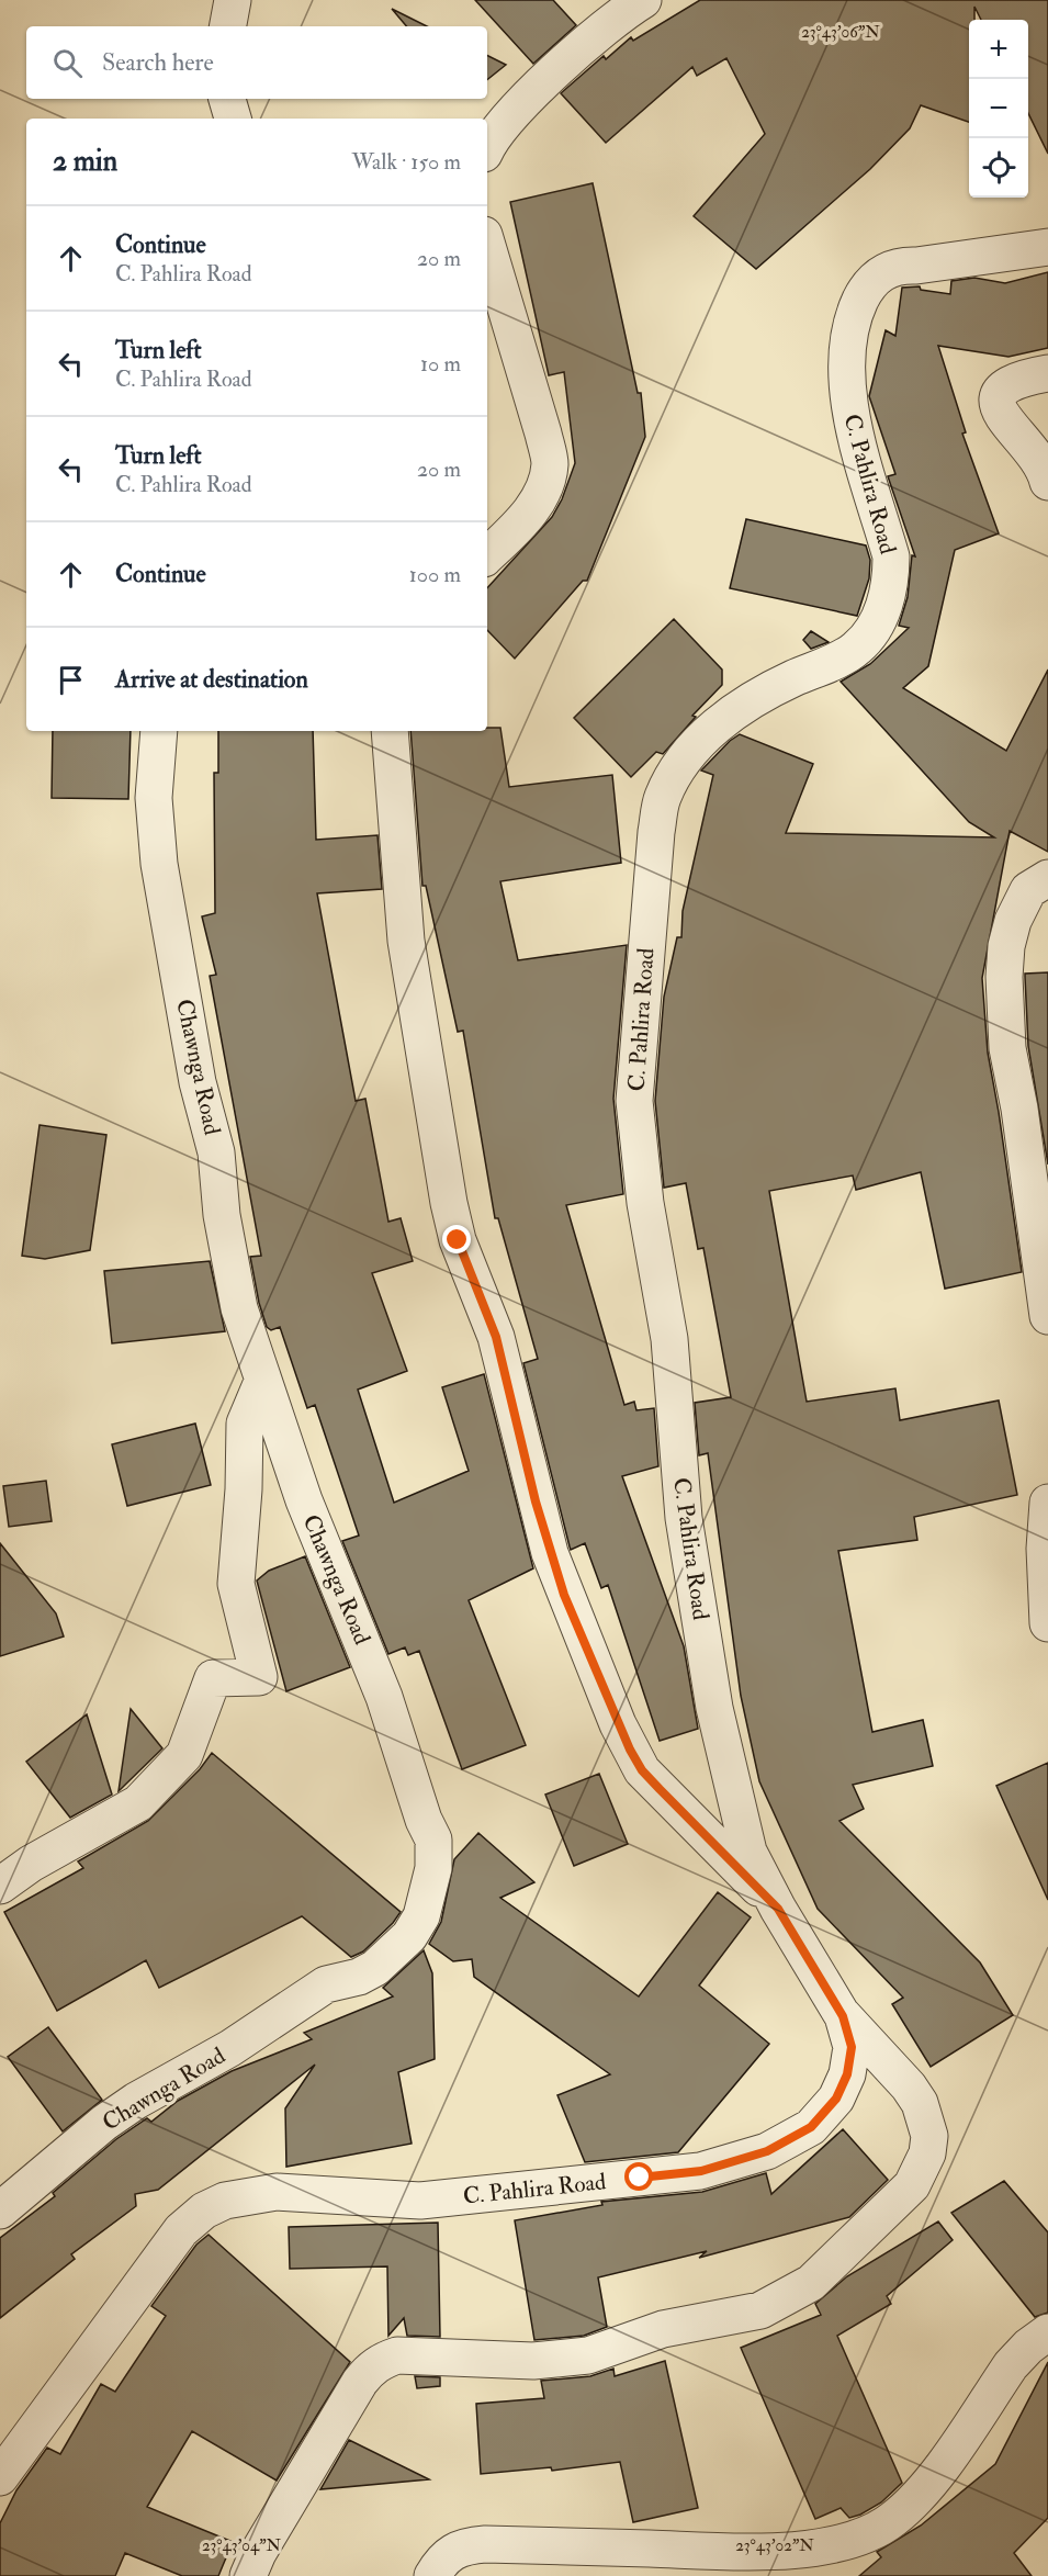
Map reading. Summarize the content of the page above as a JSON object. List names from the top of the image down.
{
  "streets": {
    "street": ["C. Pahlira Road", "Chawnga Road"]
  },
  "page": {
    "map_buttons": ["+", "−"],
    "search": "Search here",
    "heading": ["2 min", "Walk · 150 m"],
    "list": [
      ["Continue", "C. Pahlira Road", "20 m"],
      ["Turn left", "C. Pahlira Road", "10 m"],
      ["Turn left", "C. Pahlira Road", "20 m"],
      ["Continue", "100 m"],
      "Arrive at destination"
    ]
  },
  "coordinates": ["23°43'06\"N", "23°43'04\"N", "23°43'02\"N"]
}
